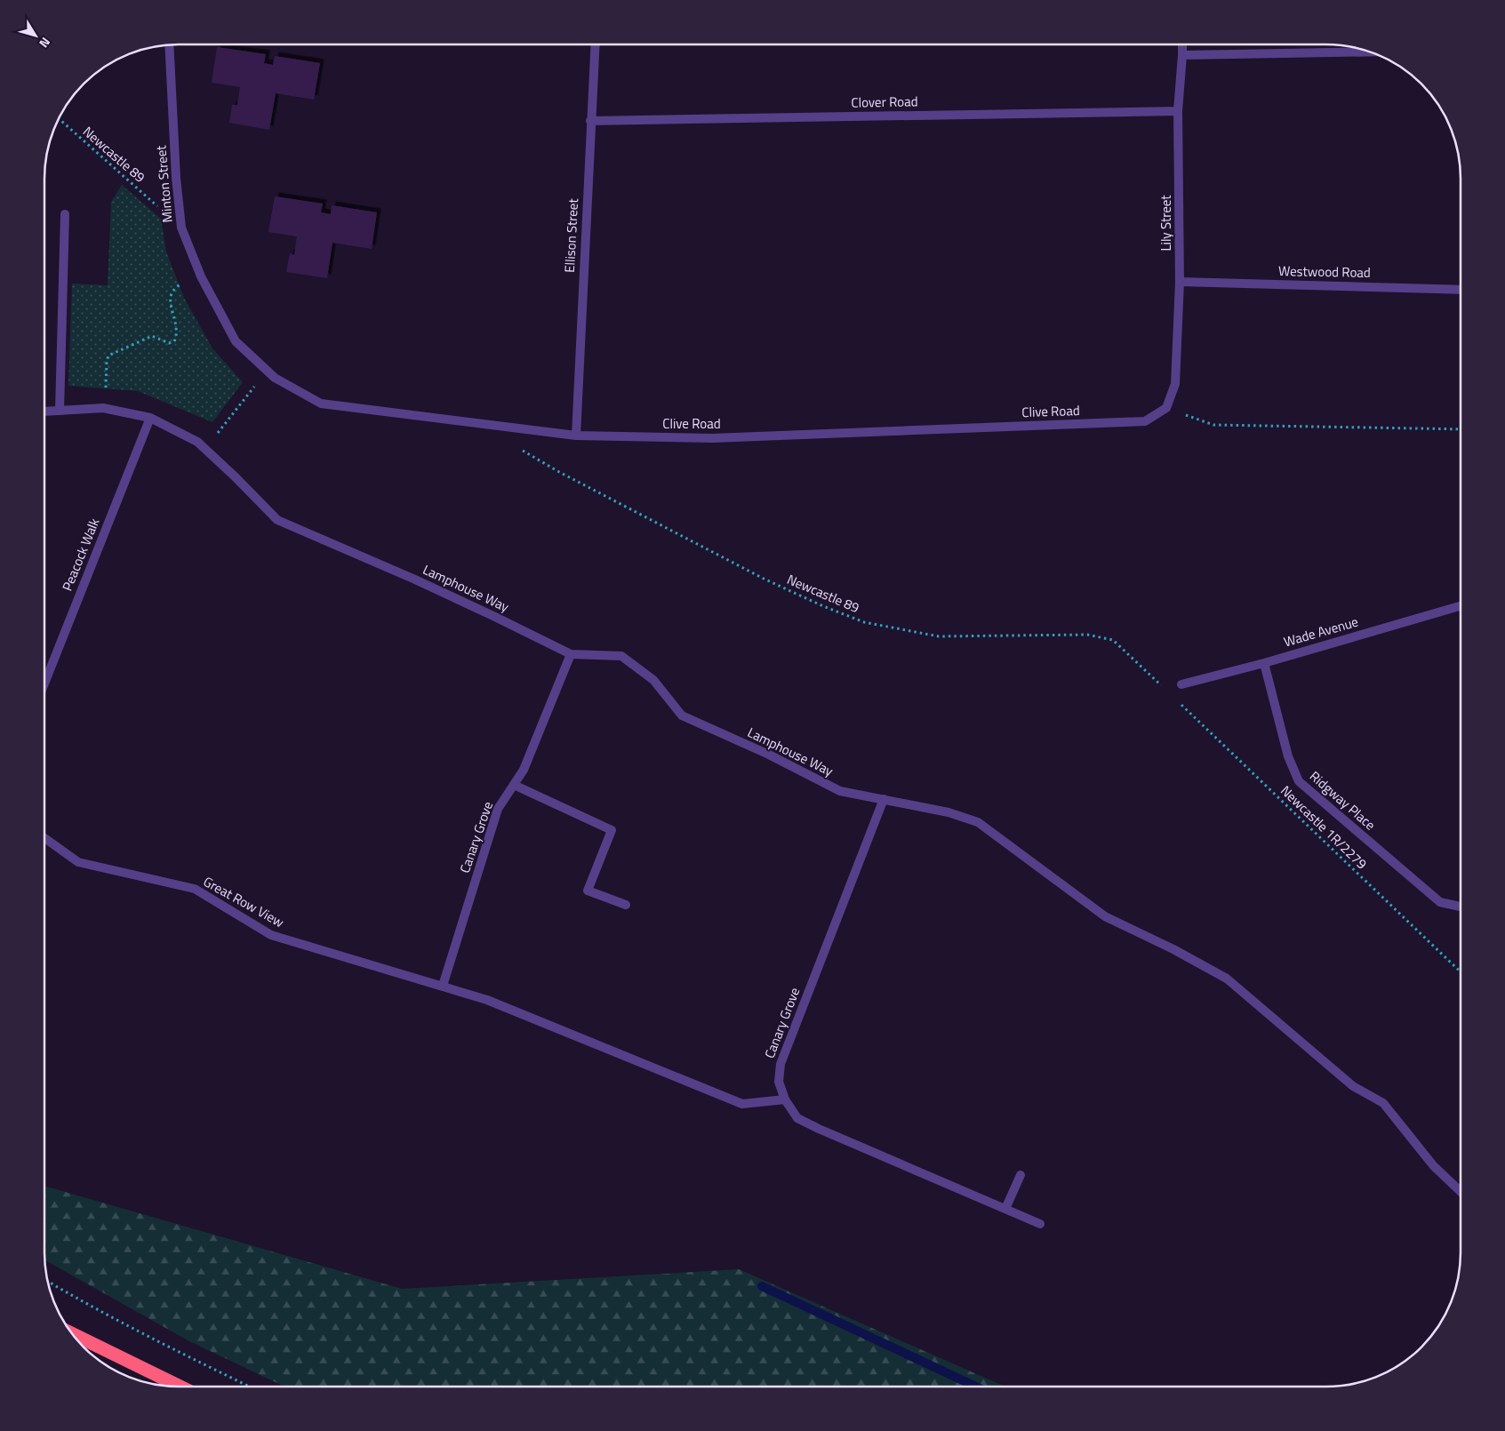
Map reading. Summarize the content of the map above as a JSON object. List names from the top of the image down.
{
  "streets": {
    "street": [
      "Clover Road",
      "Minton Street",
      "Lily Street",
      "Ellison Street",
      "Westwood Road",
      "Clive Road",
      "Peacock Walk",
      "Lamphouse Way",
      "Wade Avenue",
      "Ridgway Place",
      "Canary Grove",
      "Great Row View"
    ],
    "path": ["Newcastle 89", "Newcastle 1R/2279"]
  },
  "crossings": [
    ["Clover Road", "Lily Street"],
    ["Clover Road", "Ellison Street"],
    ["Newcastle 89", "Minton Street"],
    ["Newcastle 89", "Newcastle 1R/2279"],
    ["Minton Street", "Clive Road"],
    ["Lily Street", "Westwood Road"],
    ["Lily Street", "Clive Road"],
    ["Ellison Street", "Clive Road"],
    ["Peacock Walk", "Lamphouse Way"],
    ["Lamphouse Way", "Canary Grove"],
    ["Wade Avenue", "Ridgway Place"],
    ["Canary Grove", "Great Row View"]
  ],
  "north": "bottom right"
}
